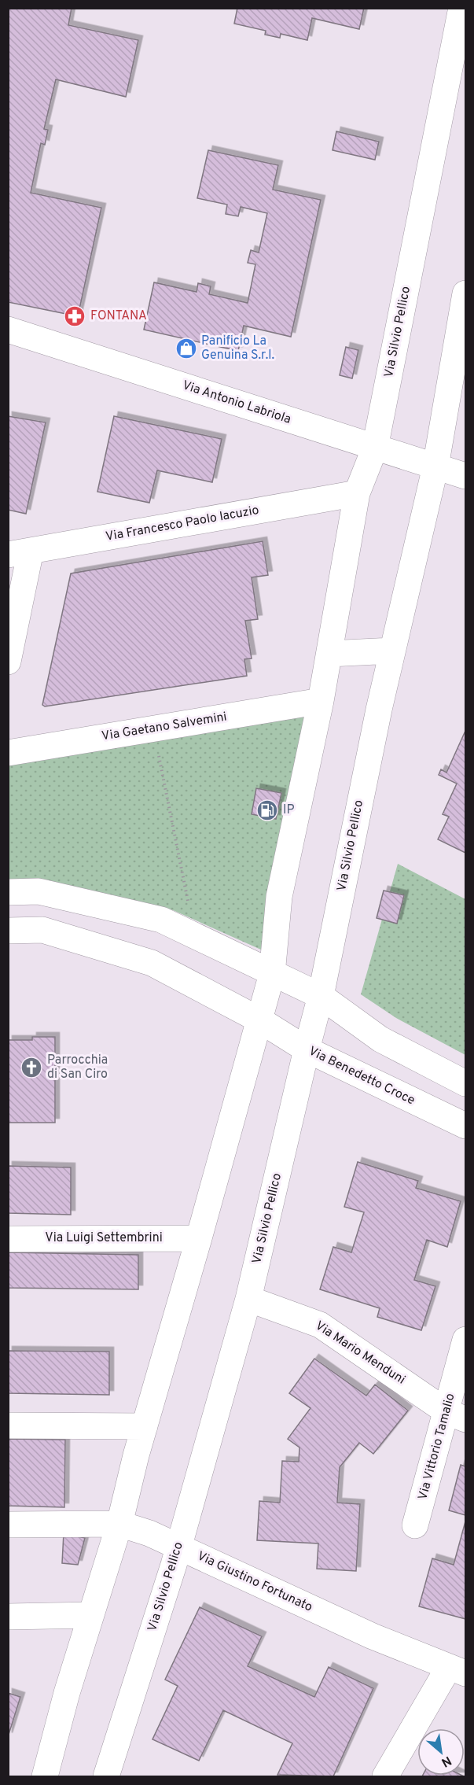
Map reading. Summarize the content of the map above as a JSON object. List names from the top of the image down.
{
  "streets": {
    "street": [
      "Via Silvio Pellico",
      "Via Antonio Labriola",
      "Via Francesco Paolo Iacuzio",
      "Via Gaetano Salvemini",
      "Via Benedetto Croce",
      "Via Luigi Settembrini",
      "Via Mario Menduni",
      "Via Vittorio Tamalio",
      "Via Giustino Fortunato"
    ]
  },
  "crossings": [
    ["Via Silvio Pellico", "Via Antonio Labriola"],
    ["Via Silvio Pellico", "Via Francesco Paolo Iacuzio"],
    ["Via Silvio Pellico", "Via Gaetano Salvemini"],
    ["Via Silvio Pellico", "Via Benedetto Croce"],
    ["Via Silvio Pellico", "Via Luigi Settembrini"],
    ["Via Silvio Pellico", "Via Mario Menduni"],
    ["Via Silvio Pellico", "Via Giustino Fortunato"],
    ["Via Mario Menduni", "Via Vittorio Tamalio"]
  ],
  "places": {
    "pharmacy": ["FONTANA"],
    "shop": ["Panificio La Genuina S.r.l."],
    "fuel station": ["IP"],
    "church": ["Parrocchia di San Ciro"]
  },
  "north": "bottom right"
}
